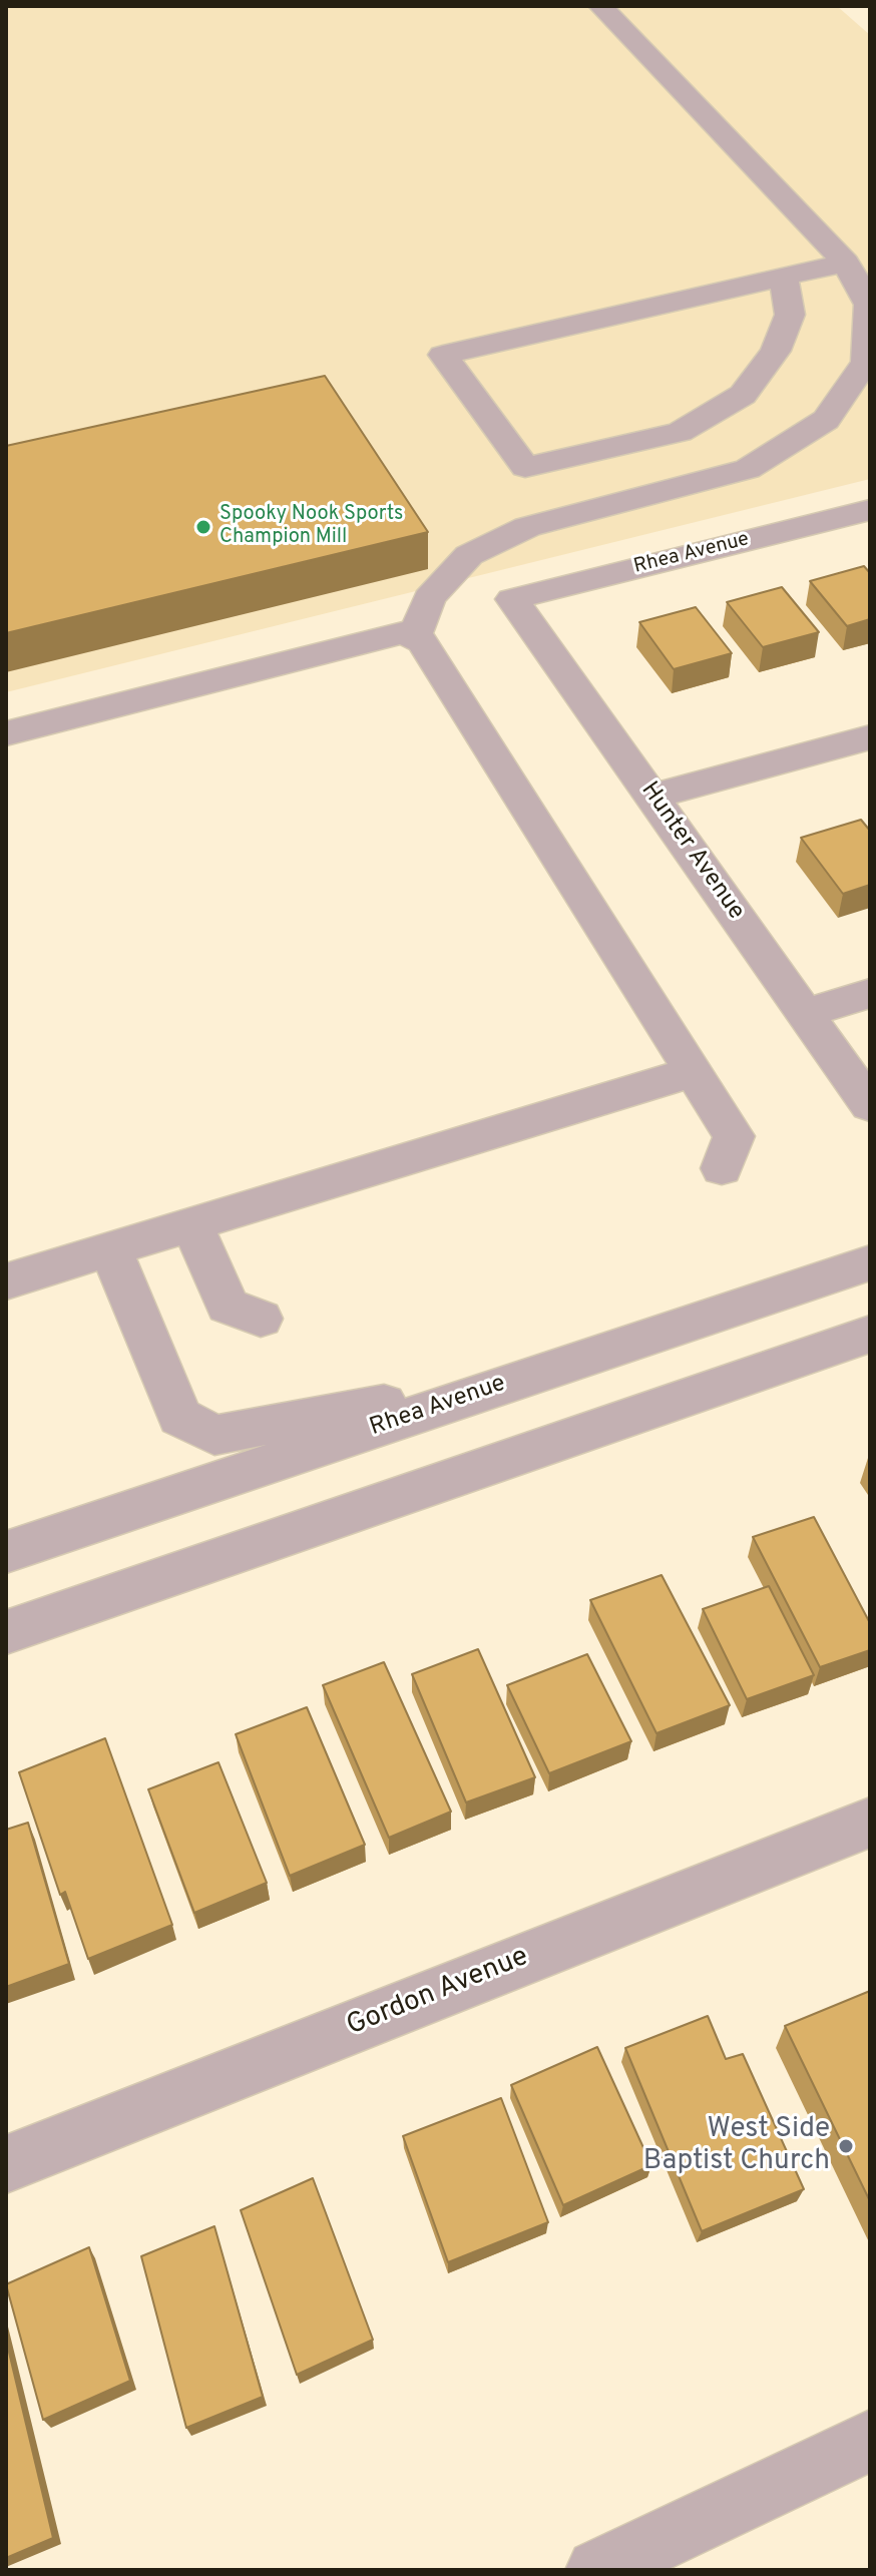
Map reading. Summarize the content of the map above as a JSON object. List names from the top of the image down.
{
  "streets": {
    "street": ["Rhea Avenue", "Hunter Avenue", "Gordon Avenue"]
  },
  "crossings": [
    ["Rhea Avenue", "Hunter Avenue"]
  ],
  "places": ["Spooky Nook Sports Champion Mill", "West Side Baptist Church"]
}
